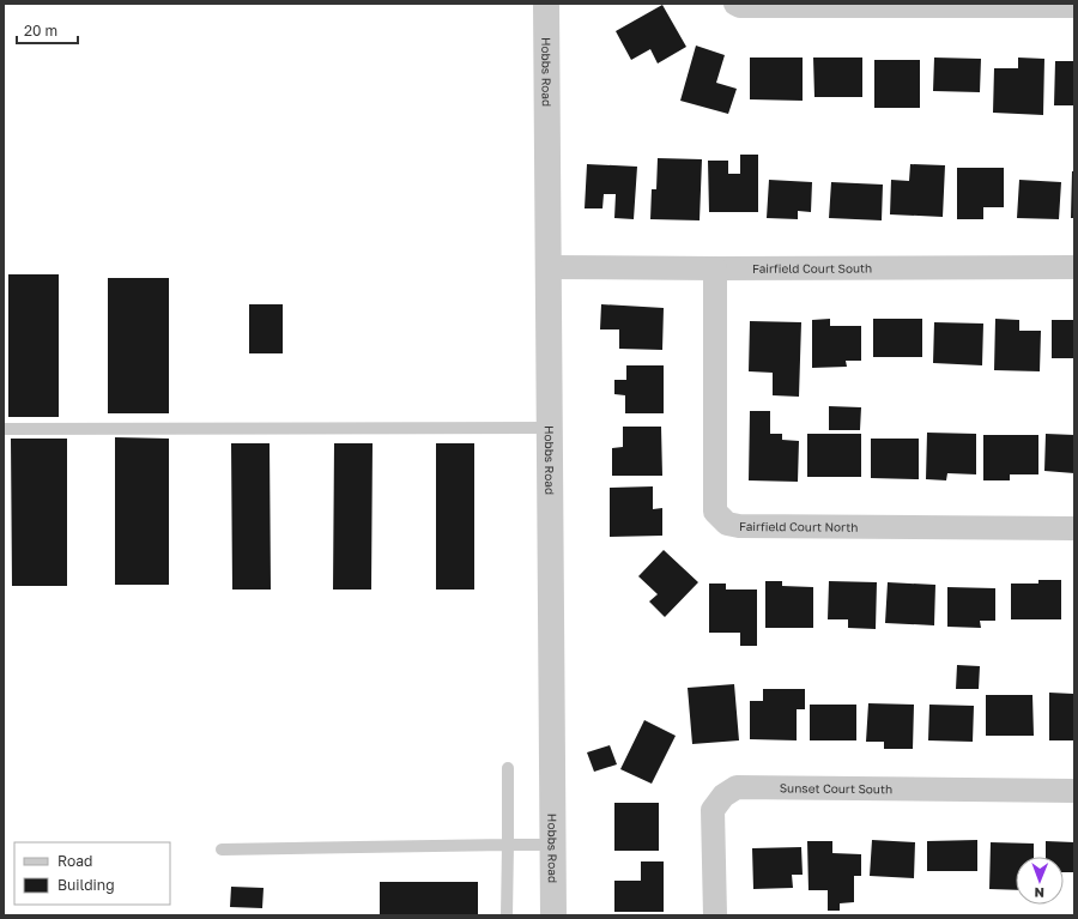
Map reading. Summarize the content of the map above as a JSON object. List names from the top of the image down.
{
  "streets": {
    "street": [
      "Hobbs Road",
      "Fairfield Court South",
      "Fairfield Court North",
      "Sunset Court South"
    ]
  },
  "crossings": [
    ["Hobbs Road", "Fairfield Court South"],
    ["Fairfield Court South", "Fairfield Court North"]
  ],
  "legend": ["Road", "Building"],
  "scale_bar": "20 m",
  "north": "bottom"
}
